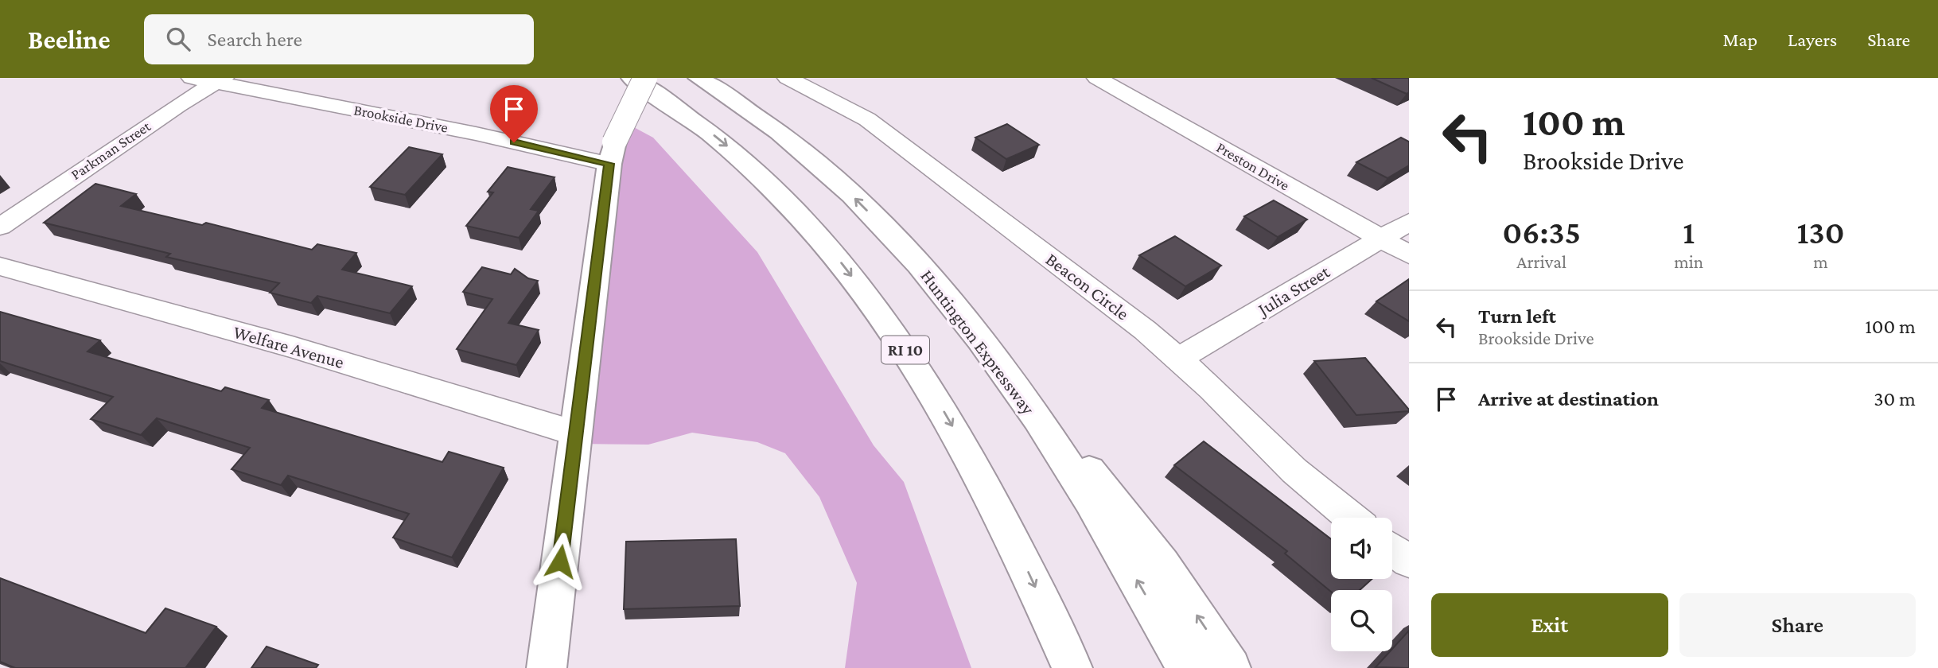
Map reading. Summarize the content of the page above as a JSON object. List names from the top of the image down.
{
  "streets": {
    "main road": ["Huntington Expressway", "RI 10"],
    "street": [
      "Brookside Drive",
      "Parkman Street",
      "Preston Drive",
      "Beacon Circle",
      "Julia Street",
      "Welfare Avenue"
    ]
  },
  "crossings": [
    ["Brookside Drive", "Parkman Street"],
    ["Preston Drive", "Julia Street"],
    ["Beacon Circle", "Julia Street"]
  ],
  "page": {
    "header": "Beeline",
    "search": "Search here",
    "nav": ["Map", "Layers", "Share"],
    "turn": ["100 m", "Brookside Drive"],
    "eta": [
      "06:35",
      "Arrival",
      "1",
      "min",
      "130",
      "m"
    ],
    "list": [
      {
        "name": "Turn left",
        "note": "Brookside Drive",
        "value": "100 m"
      },
      {
        "name": "Arrive at destination",
        "value": "30 m"
      }
    ],
    "buttons": ["Exit", "Share"]
  }
}
